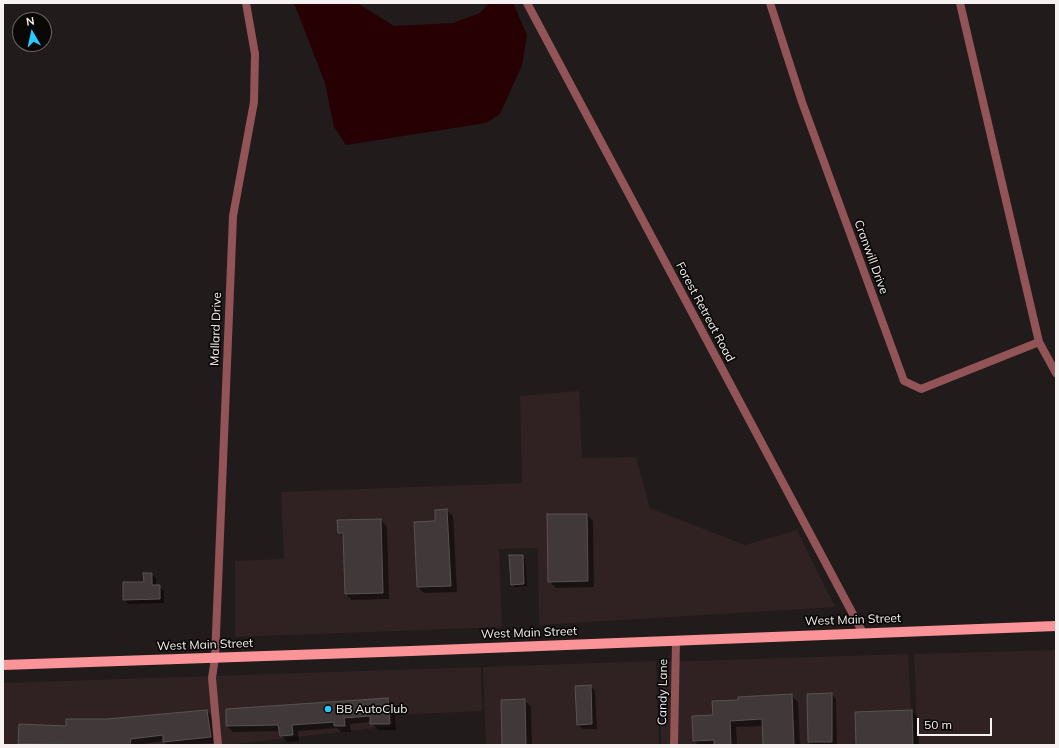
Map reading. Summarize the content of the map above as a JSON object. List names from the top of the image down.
{
  "streets": {
    "main road": ["West Main Street"],
    "street": [
      "Cranwill Drive",
      "Forest Retreat Road",
      "Mallard Drive",
      "Candy Lane"
    ]
  },
  "crossings": [
    ["Forest Retreat Road", "West Main Street"],
    ["Mallard Drive", "West Main Street"],
    ["West Main Street", "Candy Lane"]
  ],
  "places": ["BB AutoClub"],
  "scale_bar": "50 m",
  "north": "top"
}
